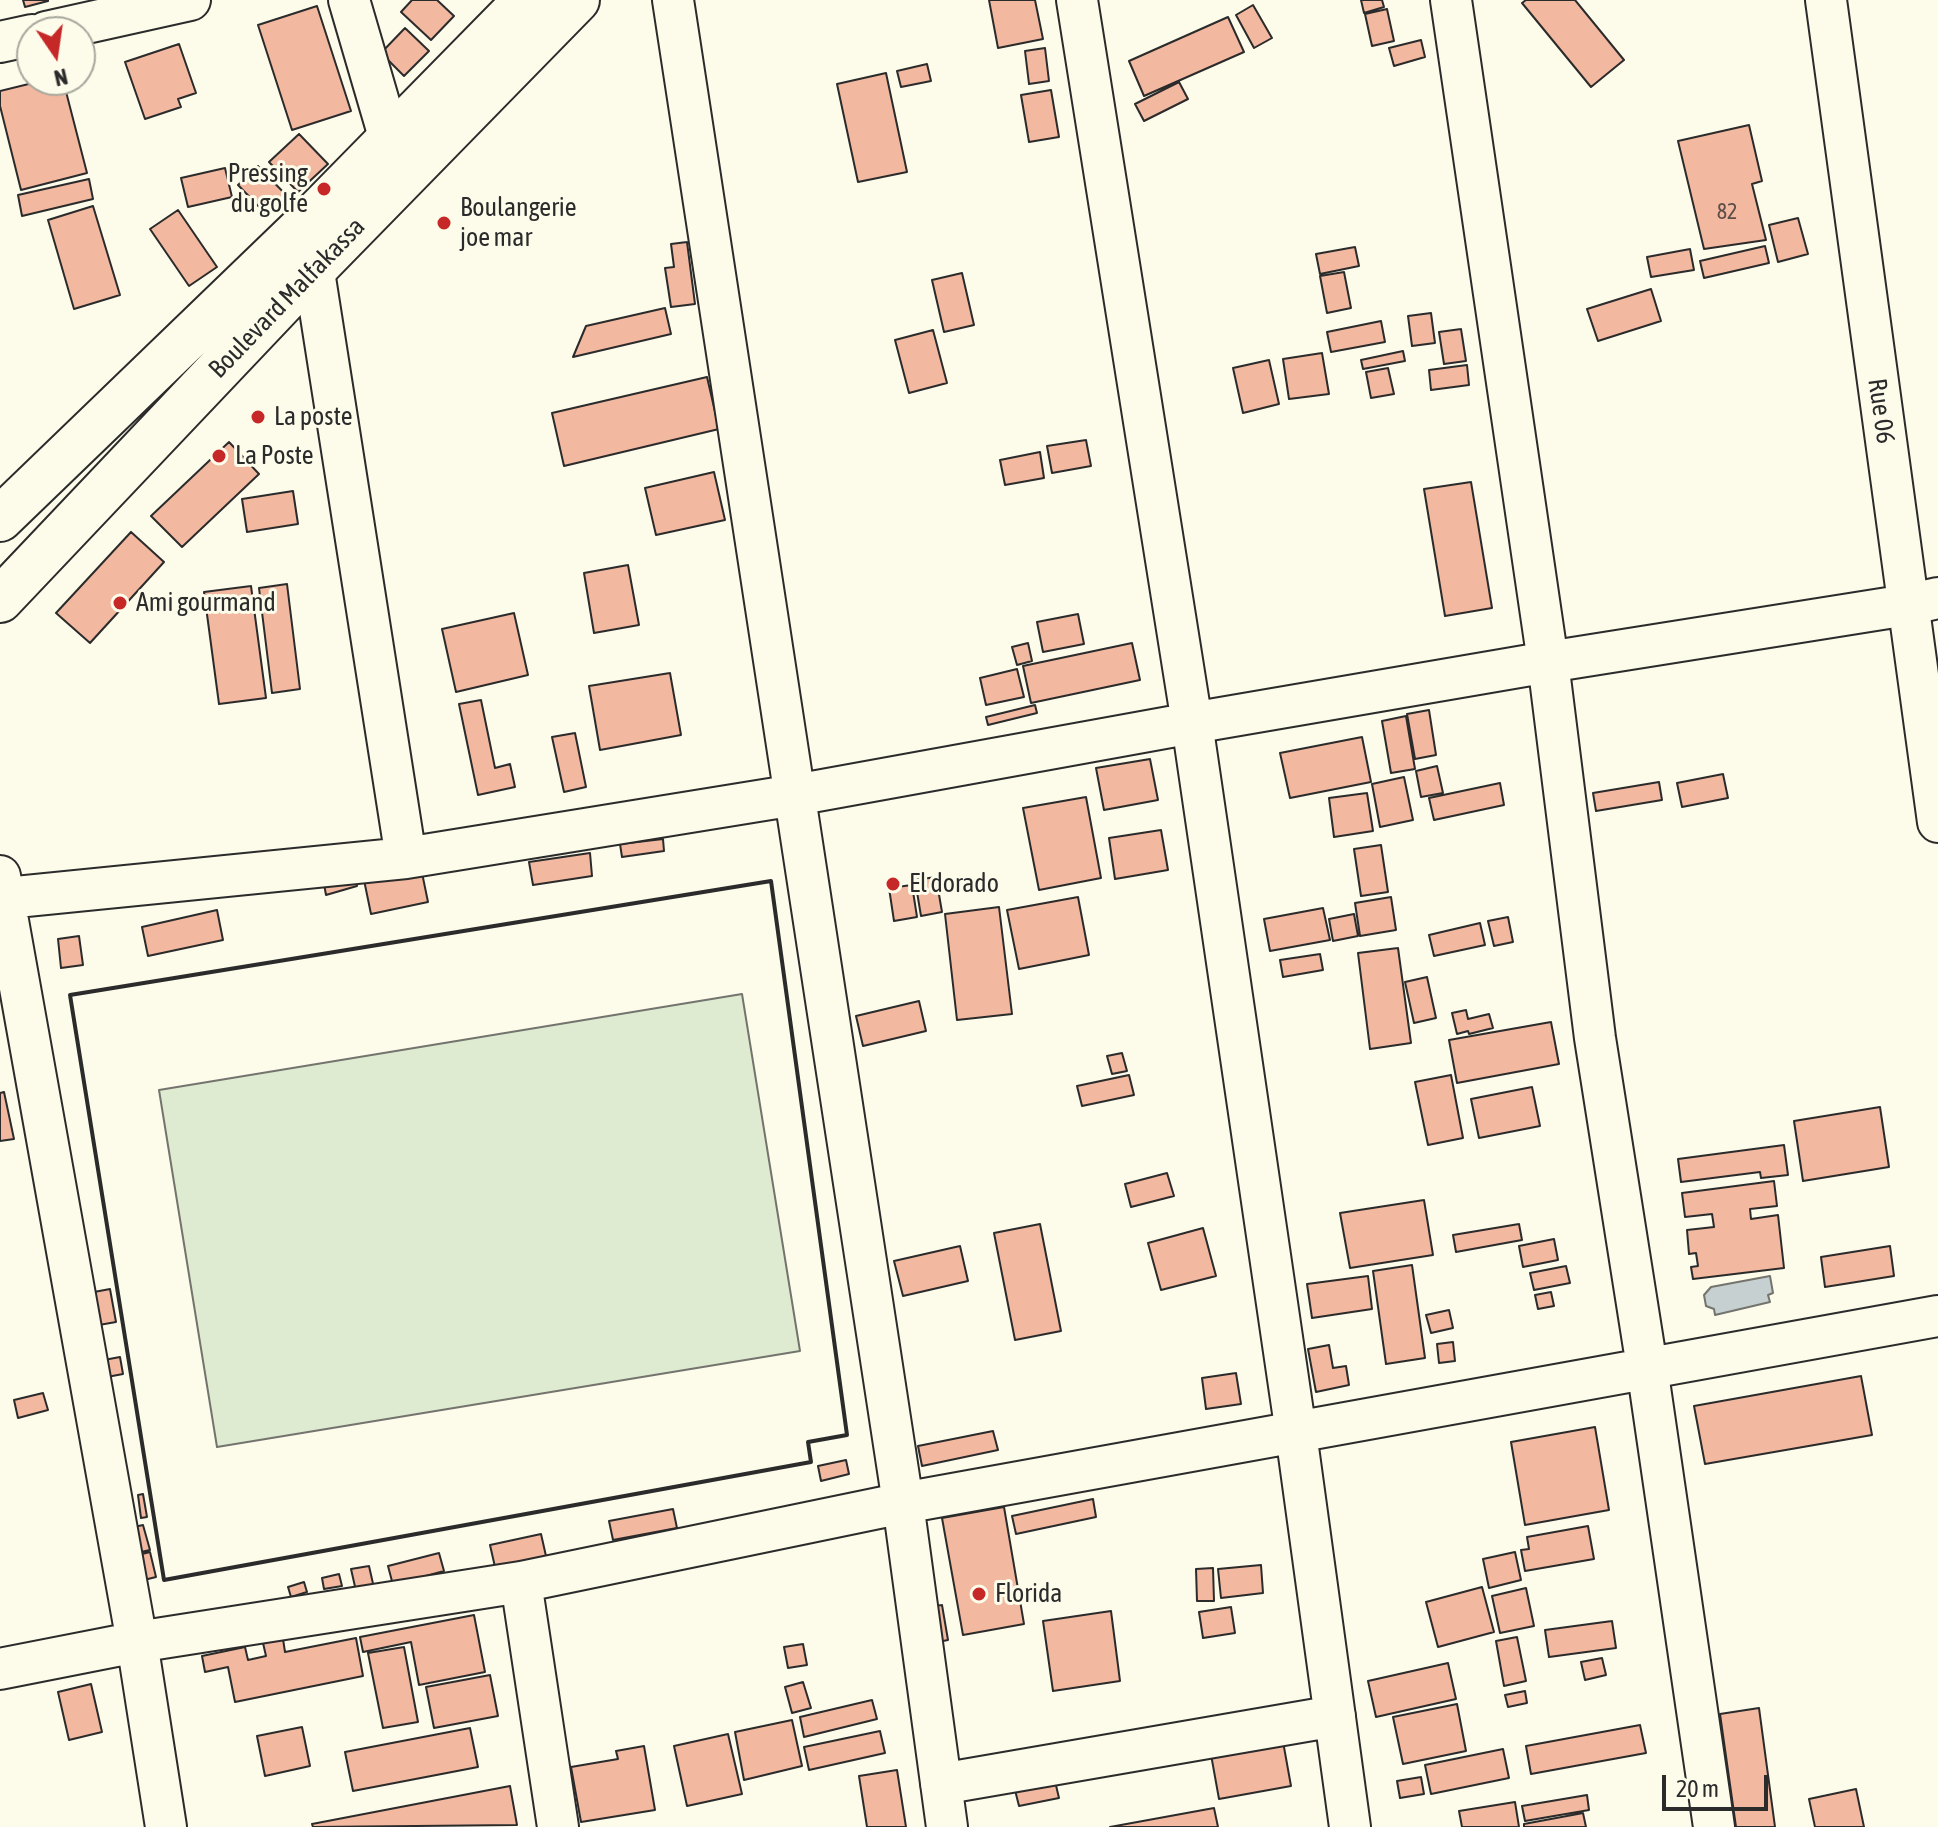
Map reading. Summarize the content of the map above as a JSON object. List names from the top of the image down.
{
  "streets": {
    "main road": ["Boulevard Malfakassa"],
    "street": ["Rue 06"]
  },
  "places": [
    "Pressing du golfe",
    "Boulangerie joe mar",
    "La poste",
    "La Poste",
    "Ami gourmand",
    "El dorado",
    "Florida"
  ],
  "house_numbers": ["82"],
  "scale_bar": "20 m",
  "north": "bottom"
}
